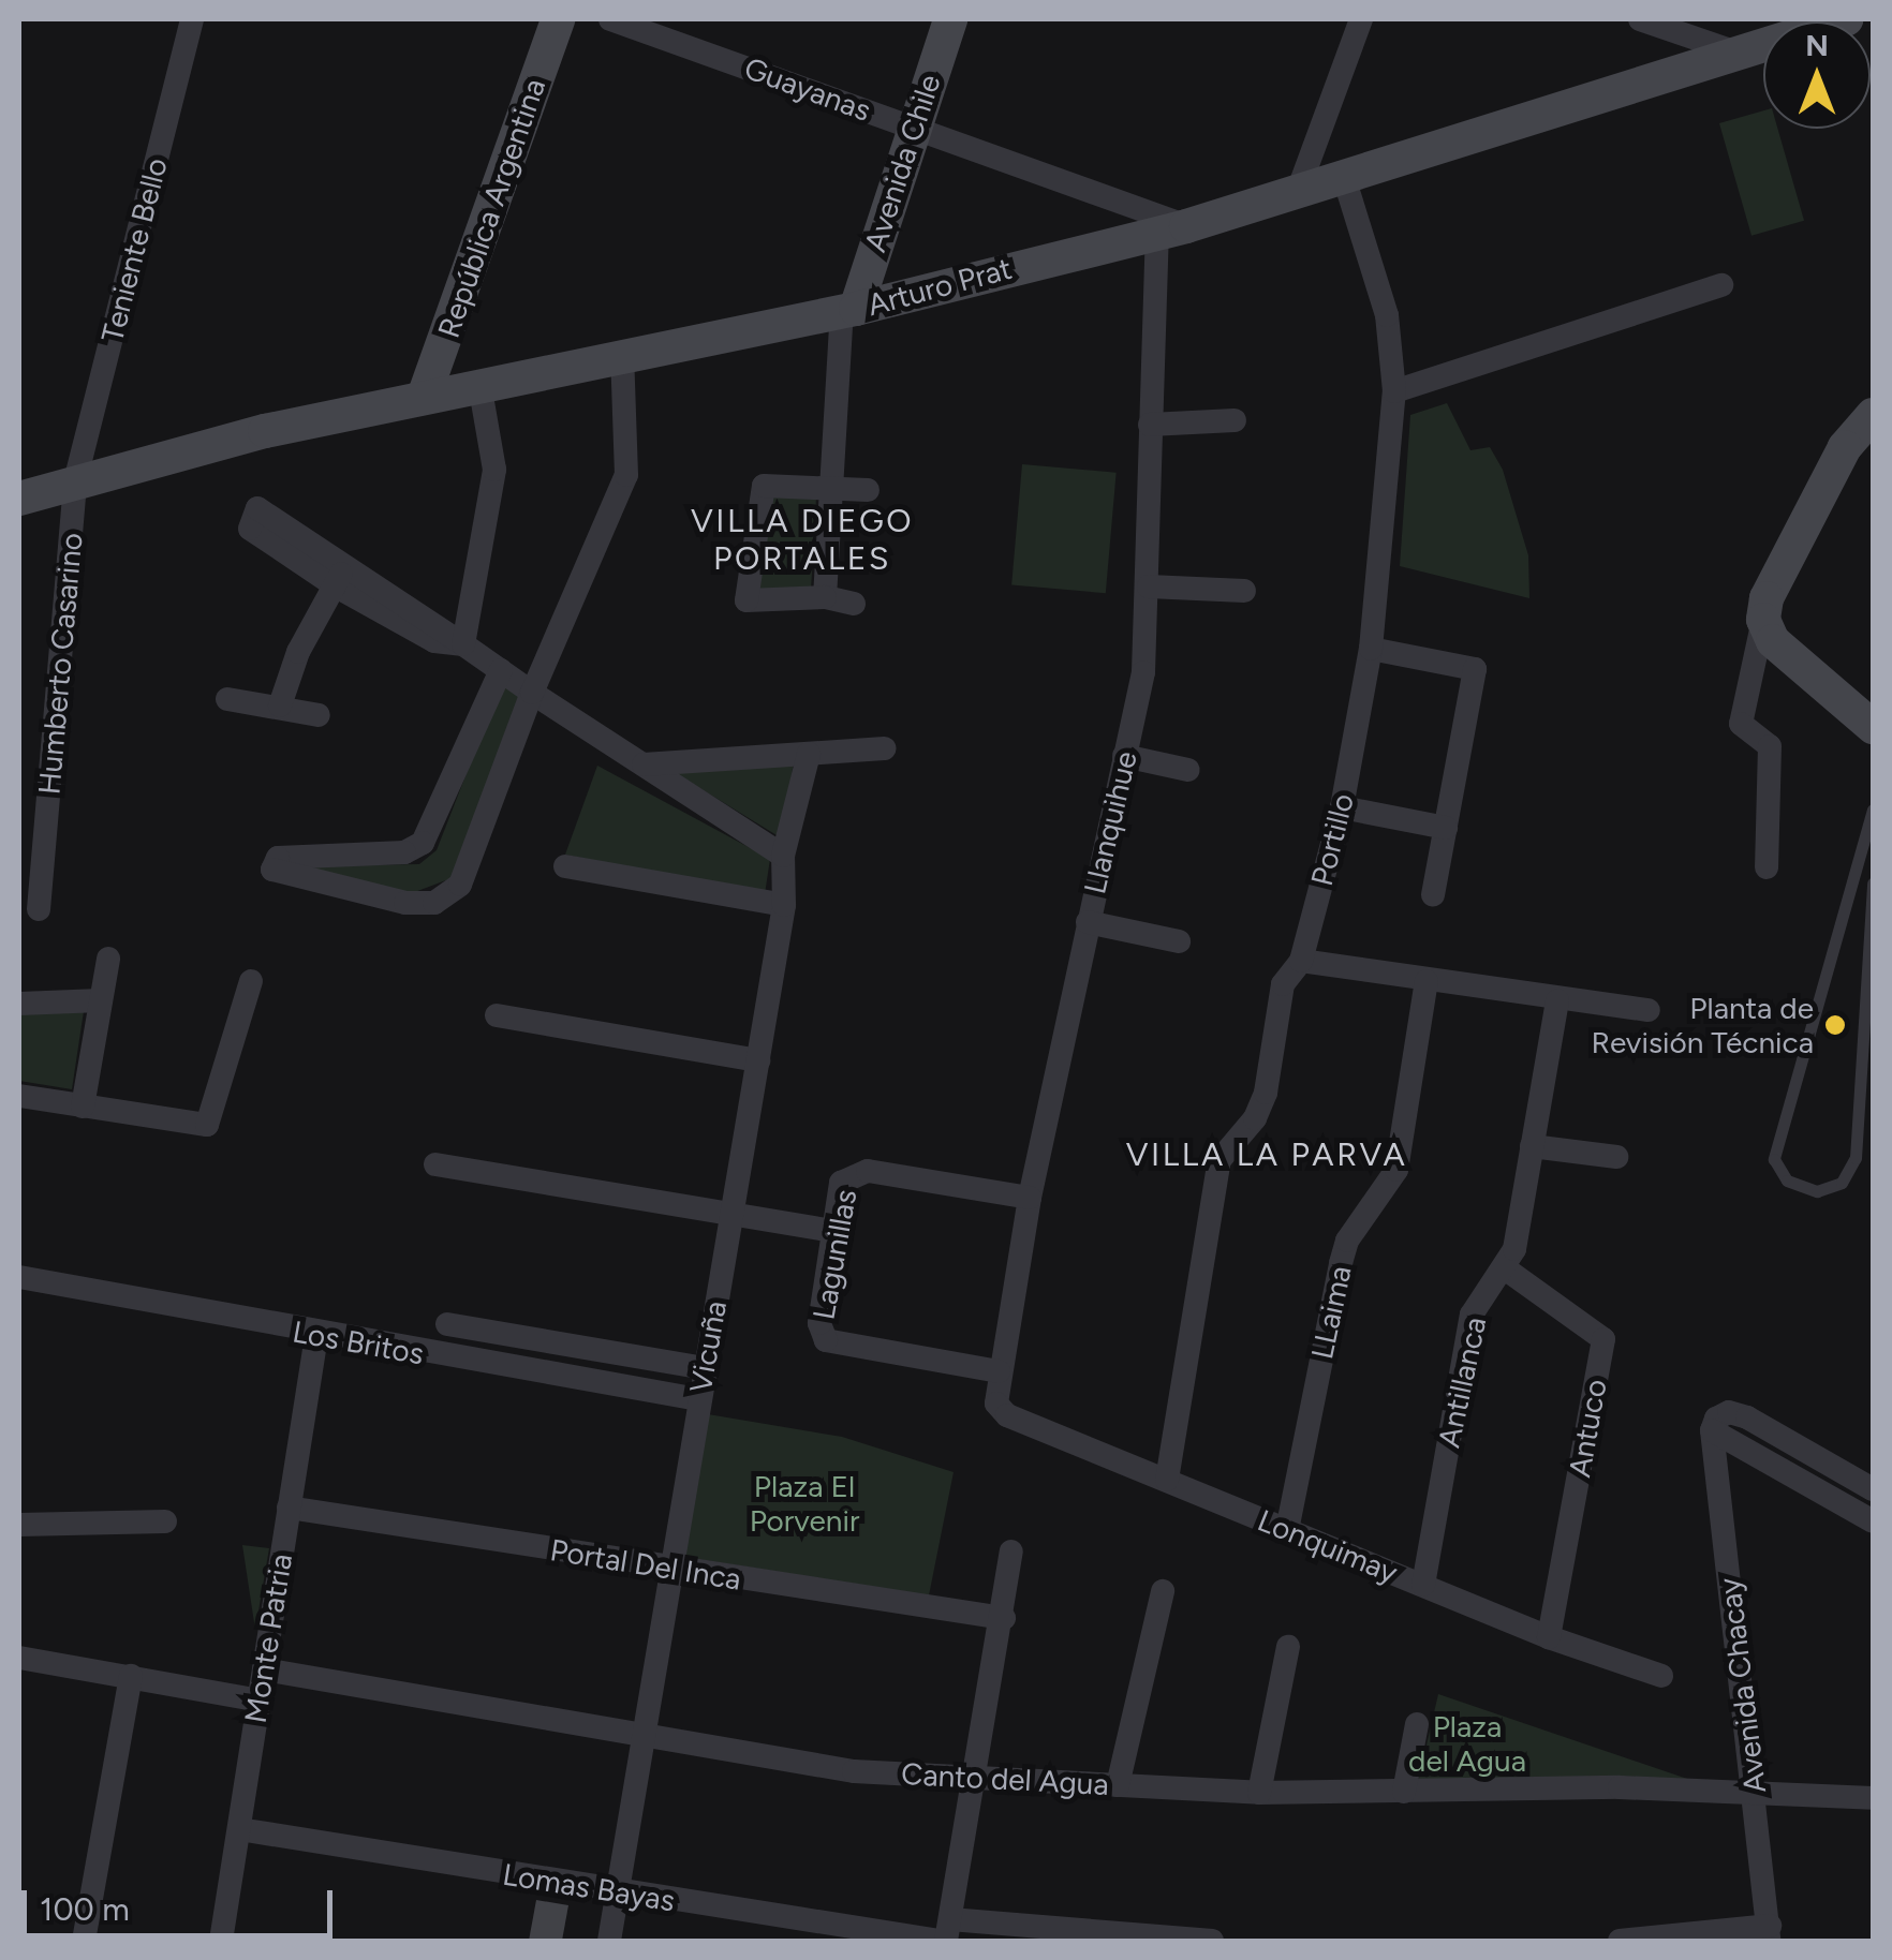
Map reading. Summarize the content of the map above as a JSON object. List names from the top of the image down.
{
  "streets": {
    "main road": ["Avenida Chile", "República Argentina", "Arturo Prat"],
    "street": [
      "Guayanas",
      "Teniente Bello",
      "Humberto Casarino",
      "Llanquihue",
      "Portillo",
      "Lagunillas",
      "LLaima",
      "Los Britos",
      "Vicuña",
      "Antillanca",
      "Antuco",
      "Lonquimay",
      "Portal Del Inca",
      "Monte Patria",
      "Avenida Chacay",
      "Canto del Agua",
      "Lomas Bayas"
    ]
  },
  "crossings": [
    ["Guayanas", "Avenida Chile"],
    ["Guayanas", "Arturo Prat"],
    ["Guayanas", "Llanquihue"],
    ["Avenida Chile", "Arturo Prat"],
    ["República Argentina", "Arturo Prat"],
    ["Teniente Bello", "Arturo Prat"],
    ["Teniente Bello", "Humberto Casarino"],
    ["Arturo Prat", "Humberto Casarino"],
    ["Arturo Prat", "Llanquihue"],
    ["Arturo Prat", "Portillo"],
    ["Llanquihue", "Lagunillas"],
    ["Llanquihue", "Lonquimay"],
    ["Portillo", "Lonquimay"],
    ["LLaima", "Lonquimay"],
    ["Los Britos", "Vicuña"],
    ["Los Britos", "Monte Patria"],
    ["Vicuña", "Portal Del Inca"],
    ["Vicuña", "Canto del Agua"],
    ["Vicuña", "Lomas Bayas"],
    ["Antillanca", "Antuco"],
    ["Antillanca", "Lonquimay"],
    ["Antuco", "Lonquimay"],
    ["Portal Del Inca", "Monte Patria"],
    ["Monte Patria", "Canto del Agua"],
    ["Monte Patria", "Lomas Bayas"],
    ["Avenida Chacay", "Canto del Agua"]
  ],
  "districts": ["VILLA DIEGO PORTALES", "VILLA LA PARVA"],
  "parks": ["Plaza El Porvenir", "Plaza del Agua"],
  "places": ["Planta de Revisión Técnica"],
  "scale_bar": "100 m",
  "north": "top"
}
